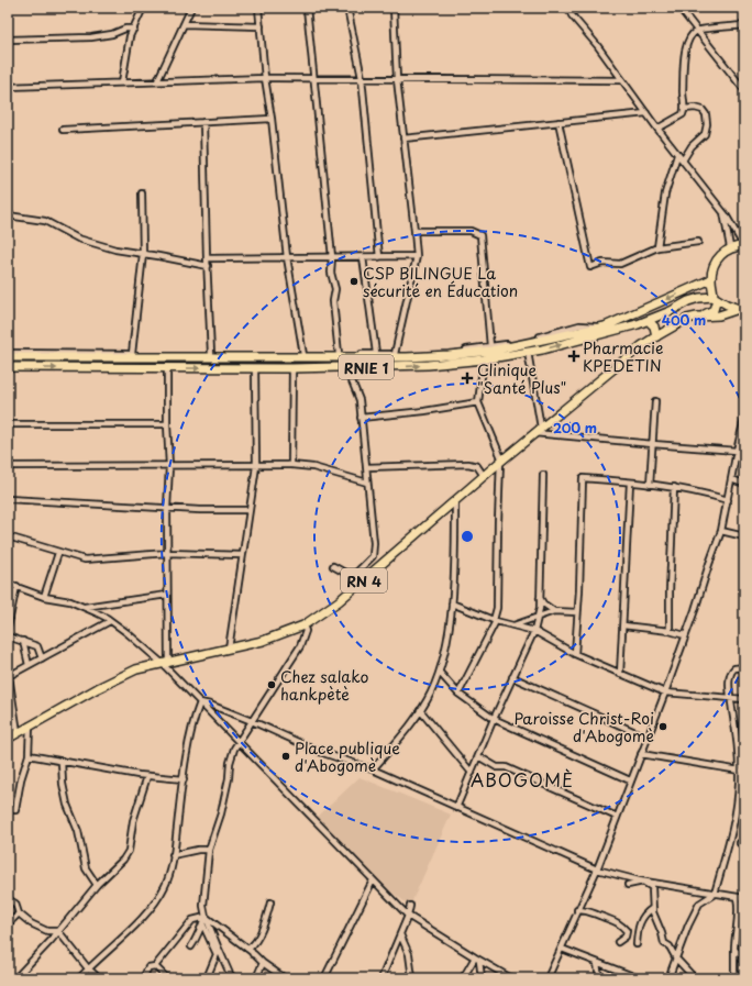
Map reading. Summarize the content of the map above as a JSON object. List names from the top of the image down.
{
  "streets": {
    "main road": ["RNIE 1", "RN 4"]
  },
  "districts": ["ABOGOMÈ"],
  "places": {
    "other": [
      "CSP BILINGUE La sécurité en Éducation",
      "Chez salako hankpètè",
      "Paroisse Christ-Roi d'Abogomè",
      "Place publique d'Abogomè"
    ],
    "health": ["Pharmacie KPEDETIN", "Clinique \"Santé Plus\""]
  },
  "rings": ["400 m", "200 m"]
}
